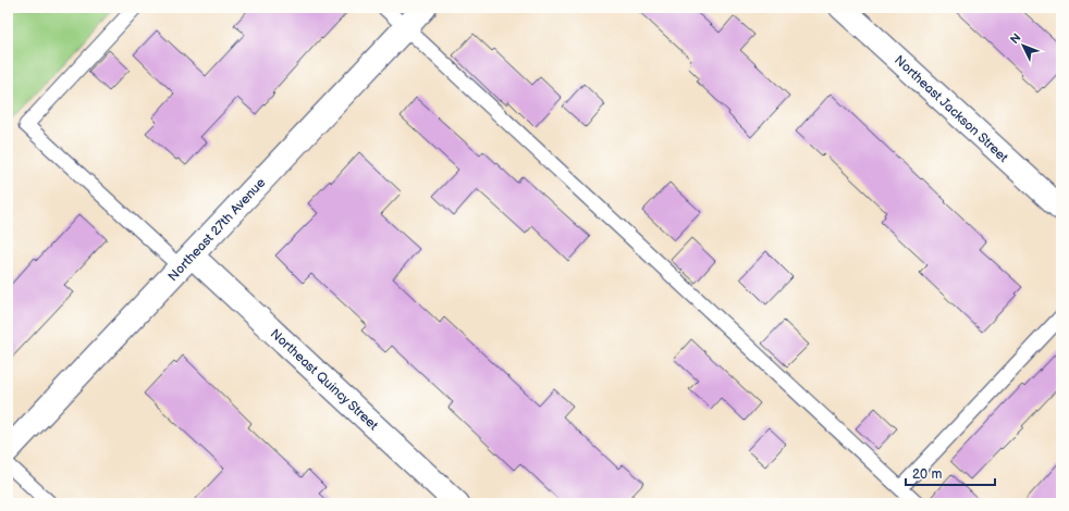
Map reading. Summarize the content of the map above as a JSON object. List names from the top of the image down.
{
  "streets": {
    "street": ["Northeast Jackson Street", "Northeast 27th Avenue", "Northeast Quincy Street"]
  },
  "crossings": [
    ["Northeast 27th Avenue", "Northeast Quincy Street"]
  ],
  "scale_bar": "20 m",
  "north": "top left"
}
